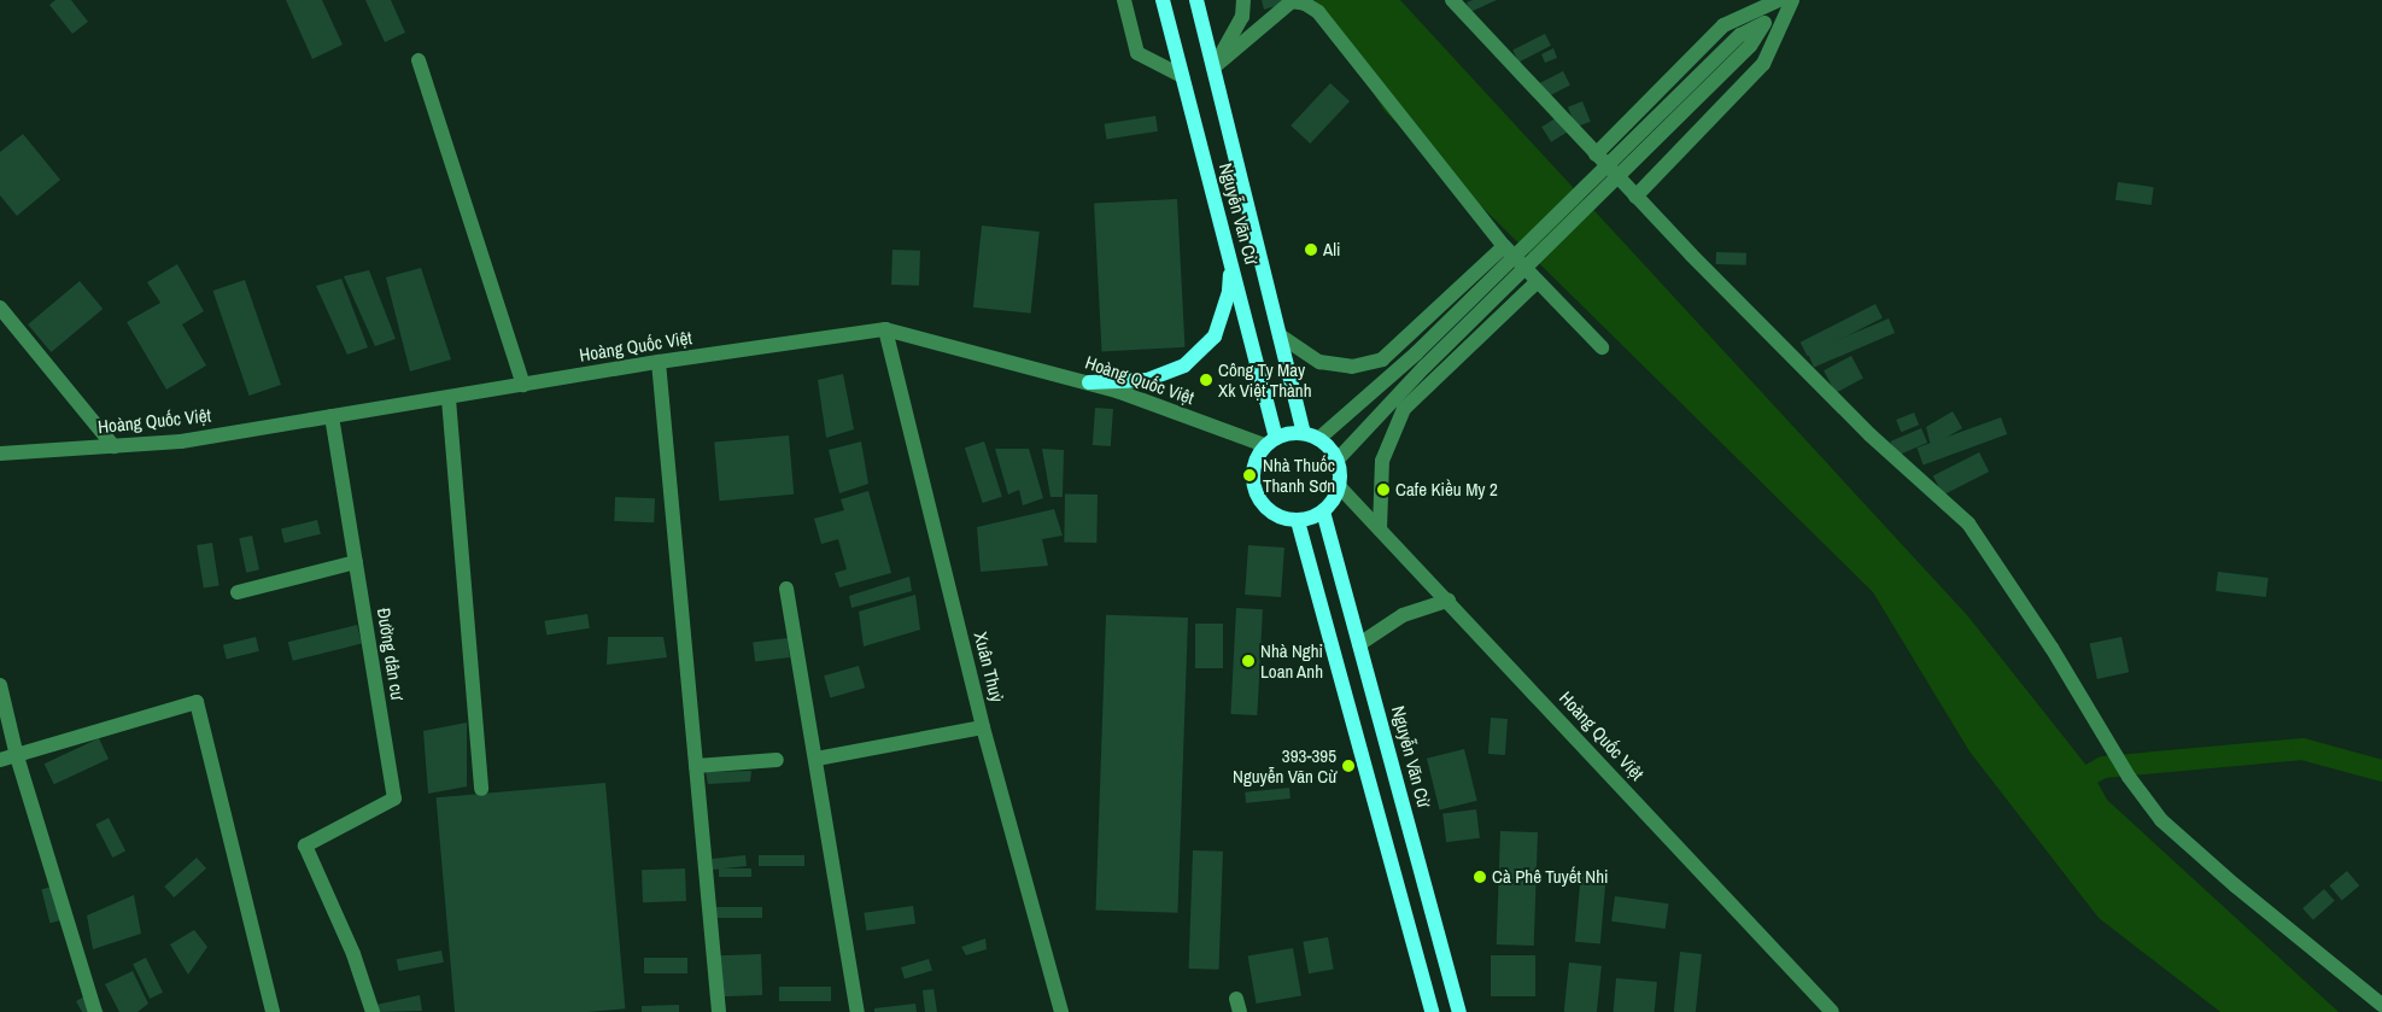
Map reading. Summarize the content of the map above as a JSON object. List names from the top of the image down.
{
  "streets": {
    "main road": ["Nguyễn Văn Cừ"],
    "street": ["Hoàng Quốc Việt", "Đường dân cư", "Xuân Thuỷ"]
  },
  "crossings": [
    ["Nguyễn Văn Cừ", "Hoàng Quốc Việt"],
    ["Hoàng Quốc Việt", "Đường dân cư"],
    ["Hoàng Quốc Việt", "Xuân Thuỷ"]
  ],
  "places": [
    "Ali",
    "Công Ty May Xk Việt Thành",
    "Nhà Thuốc Thanh Sơn",
    "Cafe Kiều My 2",
    "Nhà Nghỉ Loan Anh",
    "393-395 Nguyễn Văn Cừ",
    "Cà Phê Tuyết Nhi"
  ]
}
